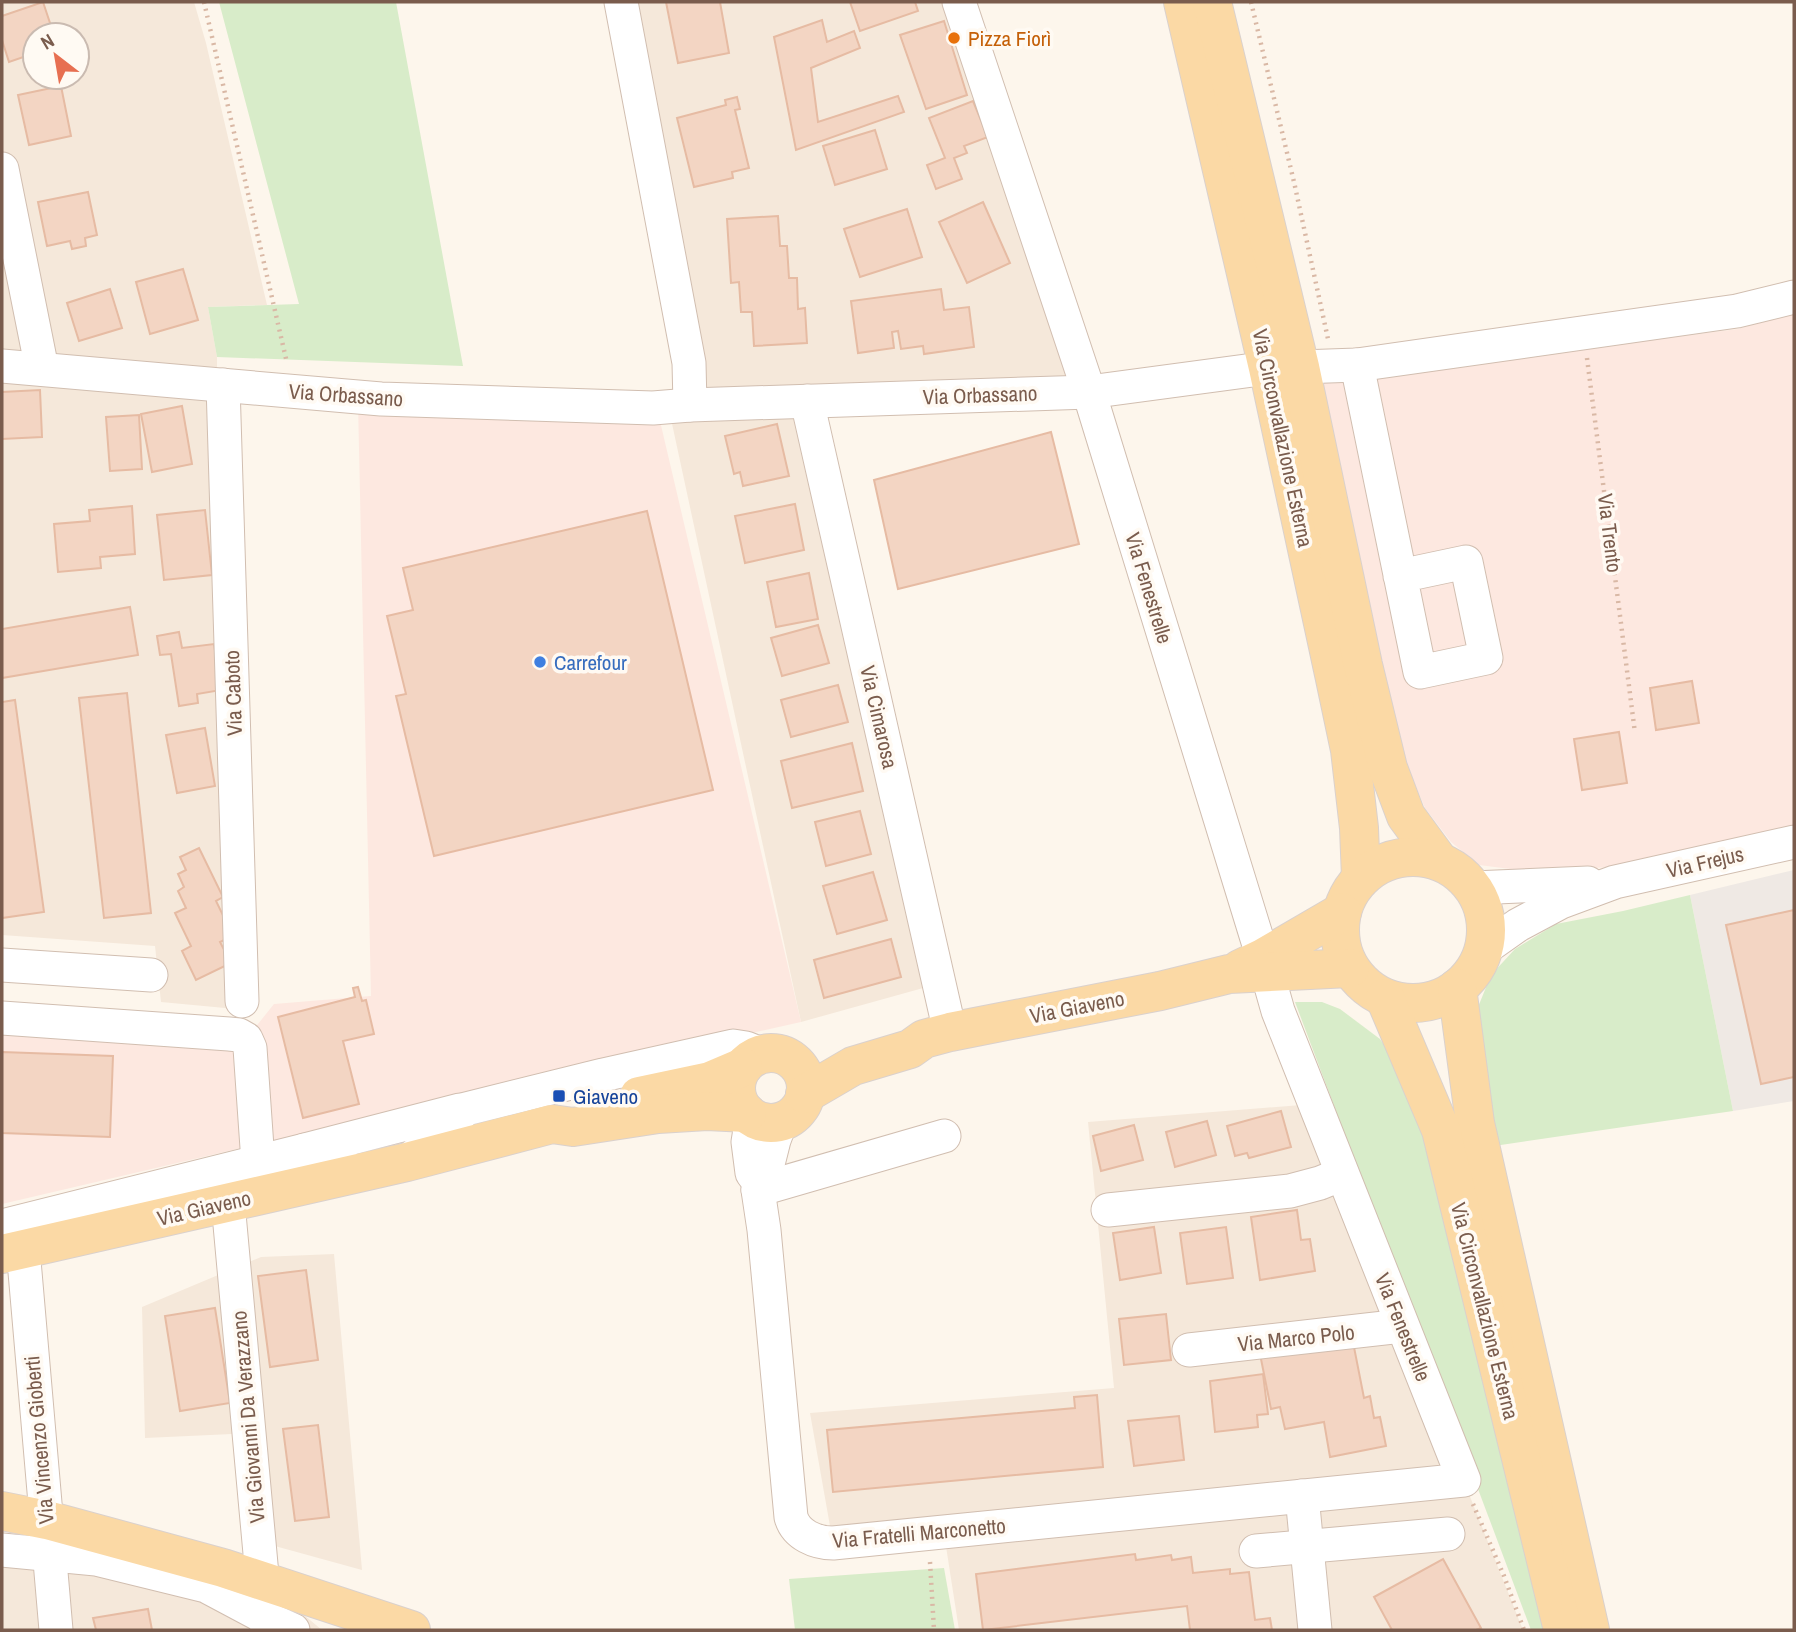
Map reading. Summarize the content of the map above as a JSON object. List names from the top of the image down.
{
  "streets": {
    "main road": ["Via Circonvallazione Esterna", "Via Giaveno"],
    "street": [
      "Via Orbassano",
      "Via Fenestrelle",
      "Via Caboto",
      "Via Cimarosa",
      "Via Frejus",
      "Via Marco Polo",
      "Via Giovanni Da Verazzano",
      "Via Vincenzo Gioberti",
      "Via Fratelli Marconetto"
    ],
    "path": ["Via Trento"]
  },
  "crossings": [
    ["Via Orbassano", "Via Circonvallazione Esterna"],
    ["Via Orbassano", "Via Fenestrelle"],
    ["Via Orbassano", "Via Caboto"],
    ["Via Orbassano", "Via Cimarosa"],
    ["Via Circonvallazione Esterna", "Via Frejus"],
    ["Via Circonvallazione Esterna", "Via Giaveno"],
    ["Via Fenestrelle", "Via Giaveno"],
    ["Via Fenestrelle", "Via Marco Polo"],
    ["Via Fenestrelle", "Via Fratelli Marconetto"],
    ["Via Cimarosa", "Via Giaveno"],
    ["Via Frejus", "Via Giaveno"],
    ["Via Giaveno", "Via Giovanni Da Verazzano"],
    ["Via Giaveno", "Via Vincenzo Gioberti"],
    ["Via Giaveno", "Via Fratelli Marconetto"]
  ],
  "places": {
    "other": ["Pizza Fiorì", "Carrefour"],
    "transit": ["Giaveno"]
  },
  "north": "top left"
}
